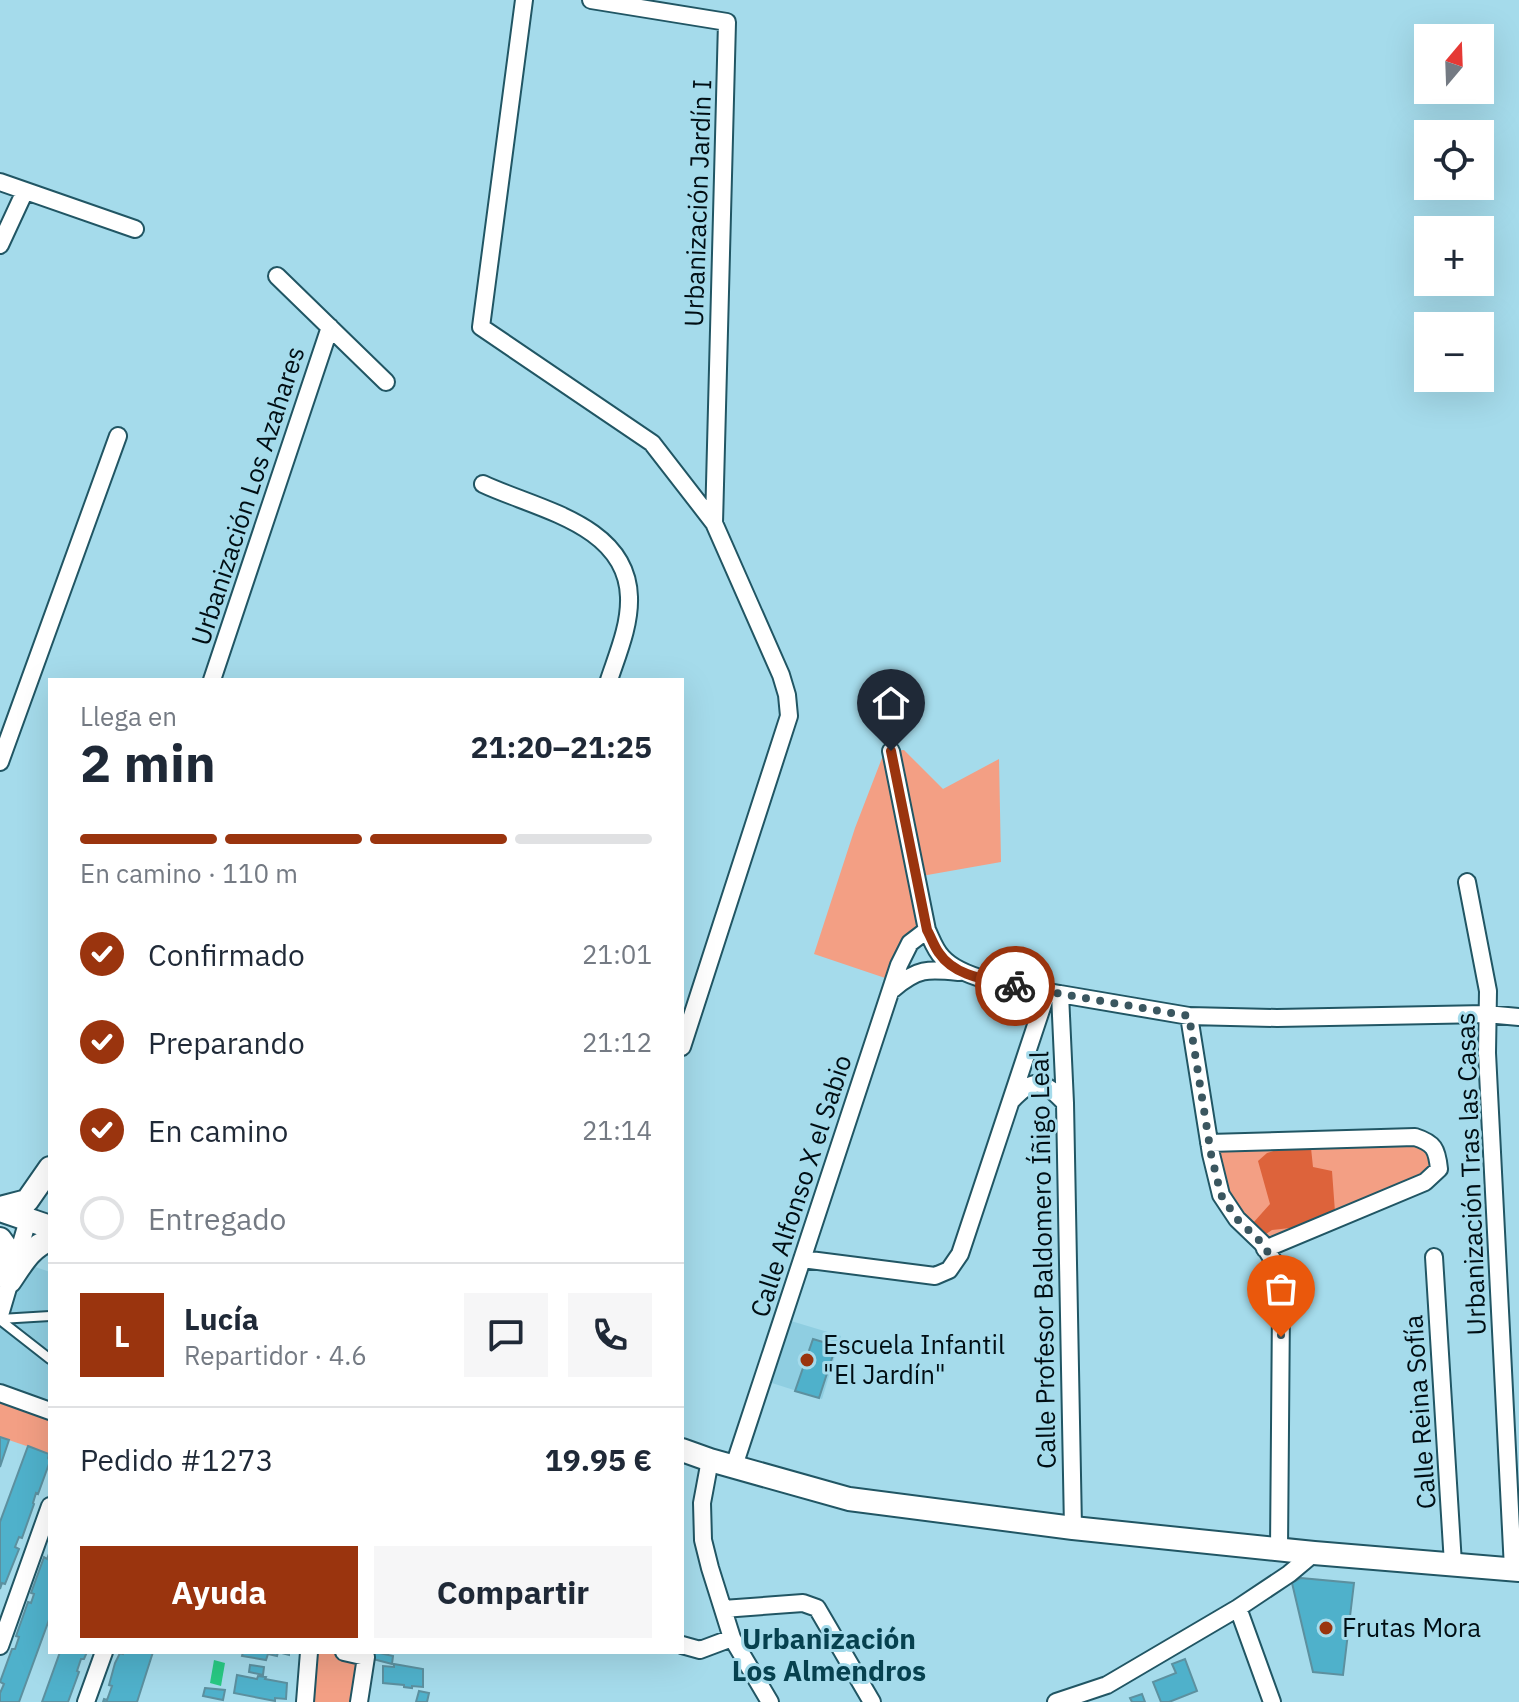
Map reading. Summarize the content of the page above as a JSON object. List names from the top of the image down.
{
  "streets": {
    "street": [
      "Urbanización Jardín I",
      "Urbanización Los Azahares",
      "Urbanización Tras las Casas",
      "Calle Alfonso X el Sabio",
      "Calle Profesor Baldomero Íñigo Leal",
      "Calle Reina Sofía"
    ]
  },
  "districts": ["Urbanización Los Almendros"],
  "places": ["Escuela Infantil \"El Jardín\"", "Frutas Mora"],
  "north": "top",
  "page": {
    "map_buttons": ["+", "−"],
    "heading": ["2 min", "Llega en", "21:20–21:25"],
    "panel": [
      "Lucía",
      "Repartidor · 4.6",
      "Pedido #1273",
      "19.95 €"
    ],
    "bar": "En camino · 110 m",
    "list": [
      ["Confirmado", "21:01"],
      ["Preparando", "21:12"],
      ["En camino", "21:14"],
      "Entregado"
    ],
    "round": "L",
    "buttons": ["Ayuda", "Compartir"]
  }
}
